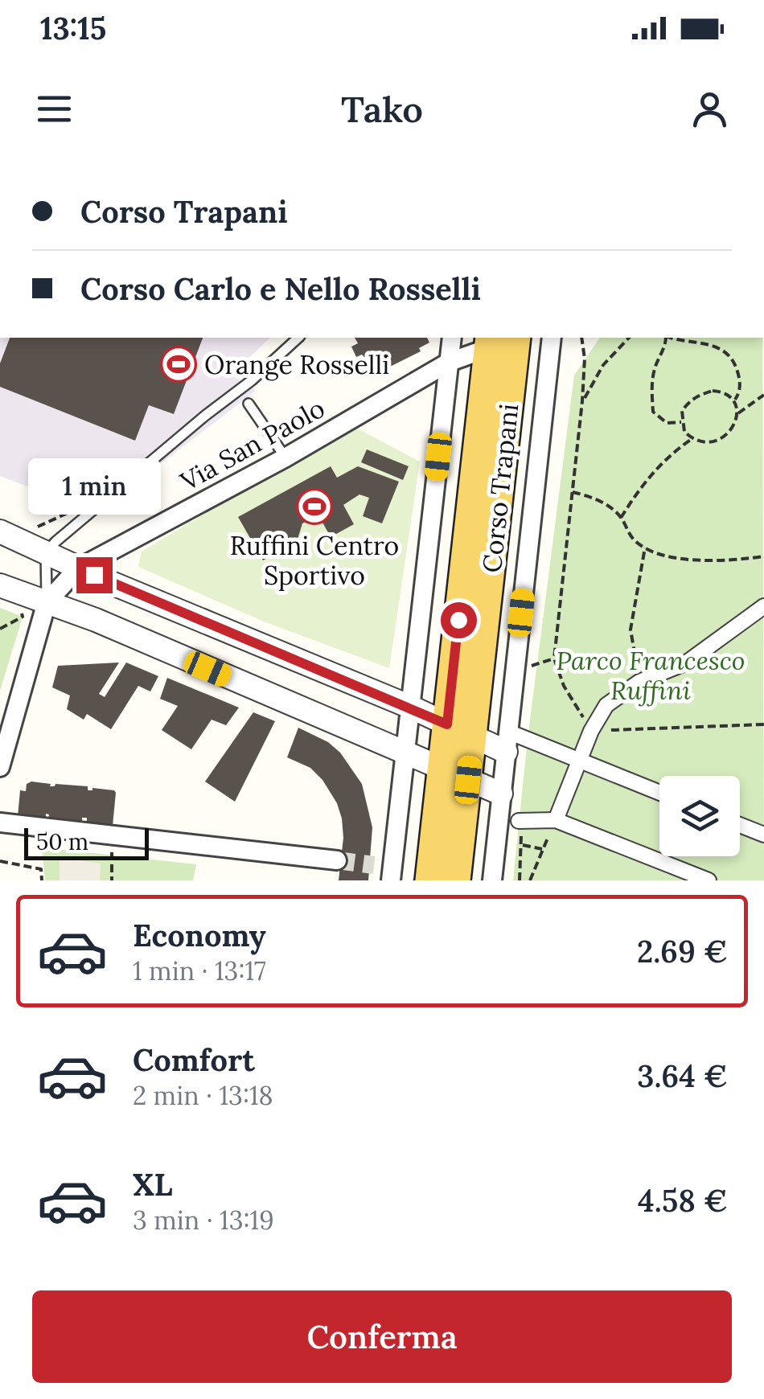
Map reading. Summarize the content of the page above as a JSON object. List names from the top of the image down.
{
  "streets": {
    "main road": ["Corso Trapani"],
    "street": ["Via San Paolo"]
  },
  "crossings": [
    ["Via San Paolo", "Corso Trapani"]
  ],
  "parks": ["Parco Francesco Ruffini"],
  "places": {
    "sports": ["Orange Rosselli", "Ruffini Centro Sportivo"]
  },
  "scale_bar": "50 m",
  "page": {
    "status": "13:15",
    "header": "Tako",
    "banner": ["Corso Trapani", "Corso Carlo e Nello Rosselli"],
    "bubble": "1 min",
    "scale": "50 m",
    "list": [
      {
        "name": "Economy",
        "note": "1 min · 13:17",
        "value": "2.69 €"
      },
      {
        "name": "Comfort",
        "note": "2 min · 13:18",
        "value": "3.64 €"
      },
      {
        "name": "XL",
        "note": "3 min · 13:19",
        "value": "4.58 €"
      }
    ],
    "buttons": "Conferma"
  }
}
